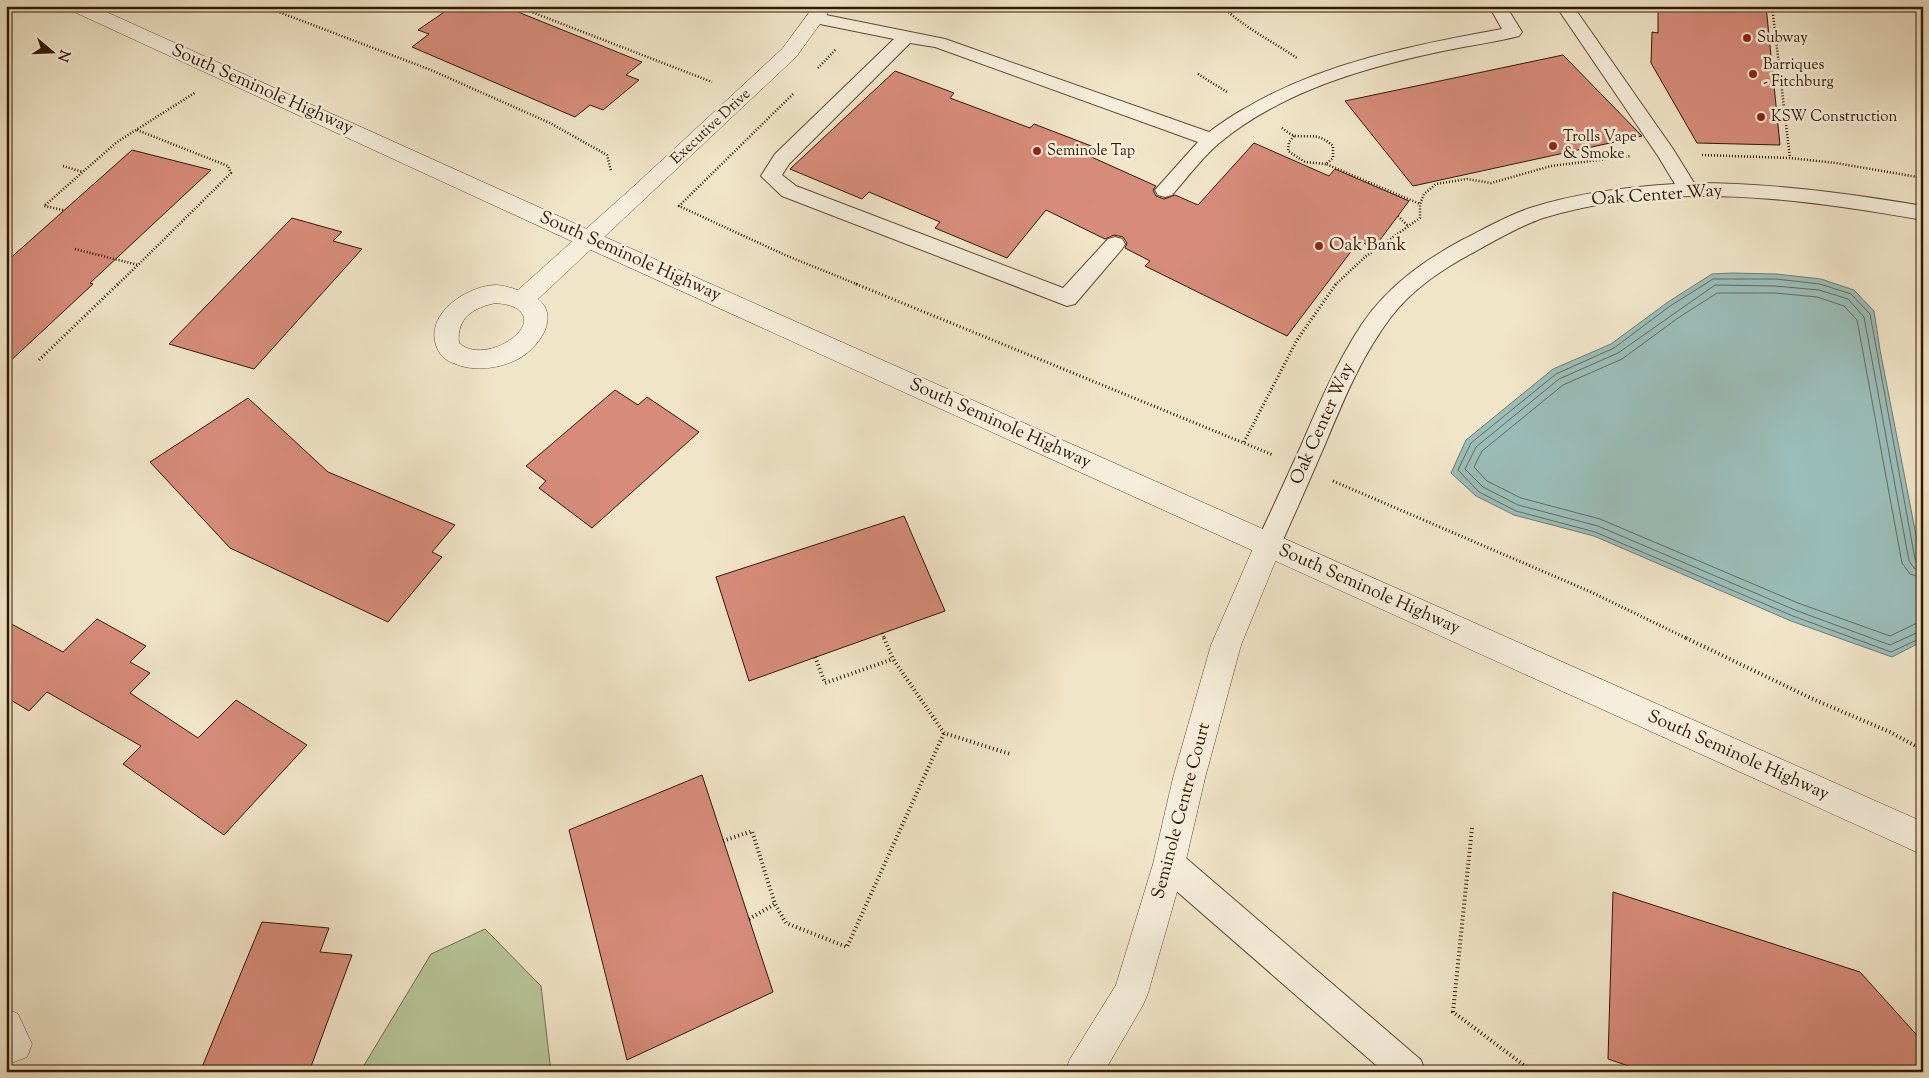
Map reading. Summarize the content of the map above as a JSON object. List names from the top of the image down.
{
  "streets": {
    "street": ["South Seminole Highway", "Executive Drive", "Seminole Centre Court"],
    "lane": ["Oak Center Way"]
  },
  "crossings": [
    ["South Seminole Highway", "Executive Drive"],
    ["South Seminole Highway", "Oak Center Way"],
    ["South Seminole Highway", "Seminole Centre Court"],
    ["Oak Center Way", "Seminole Centre Court"]
  ],
  "places": [
    "Subway",
    "Barriques - Fitchburg",
    "KSW Construction",
    "Trolls Vape & Smoke",
    "Seminole Tap",
    "Oak Bank"
  ],
  "north": "right"
}
